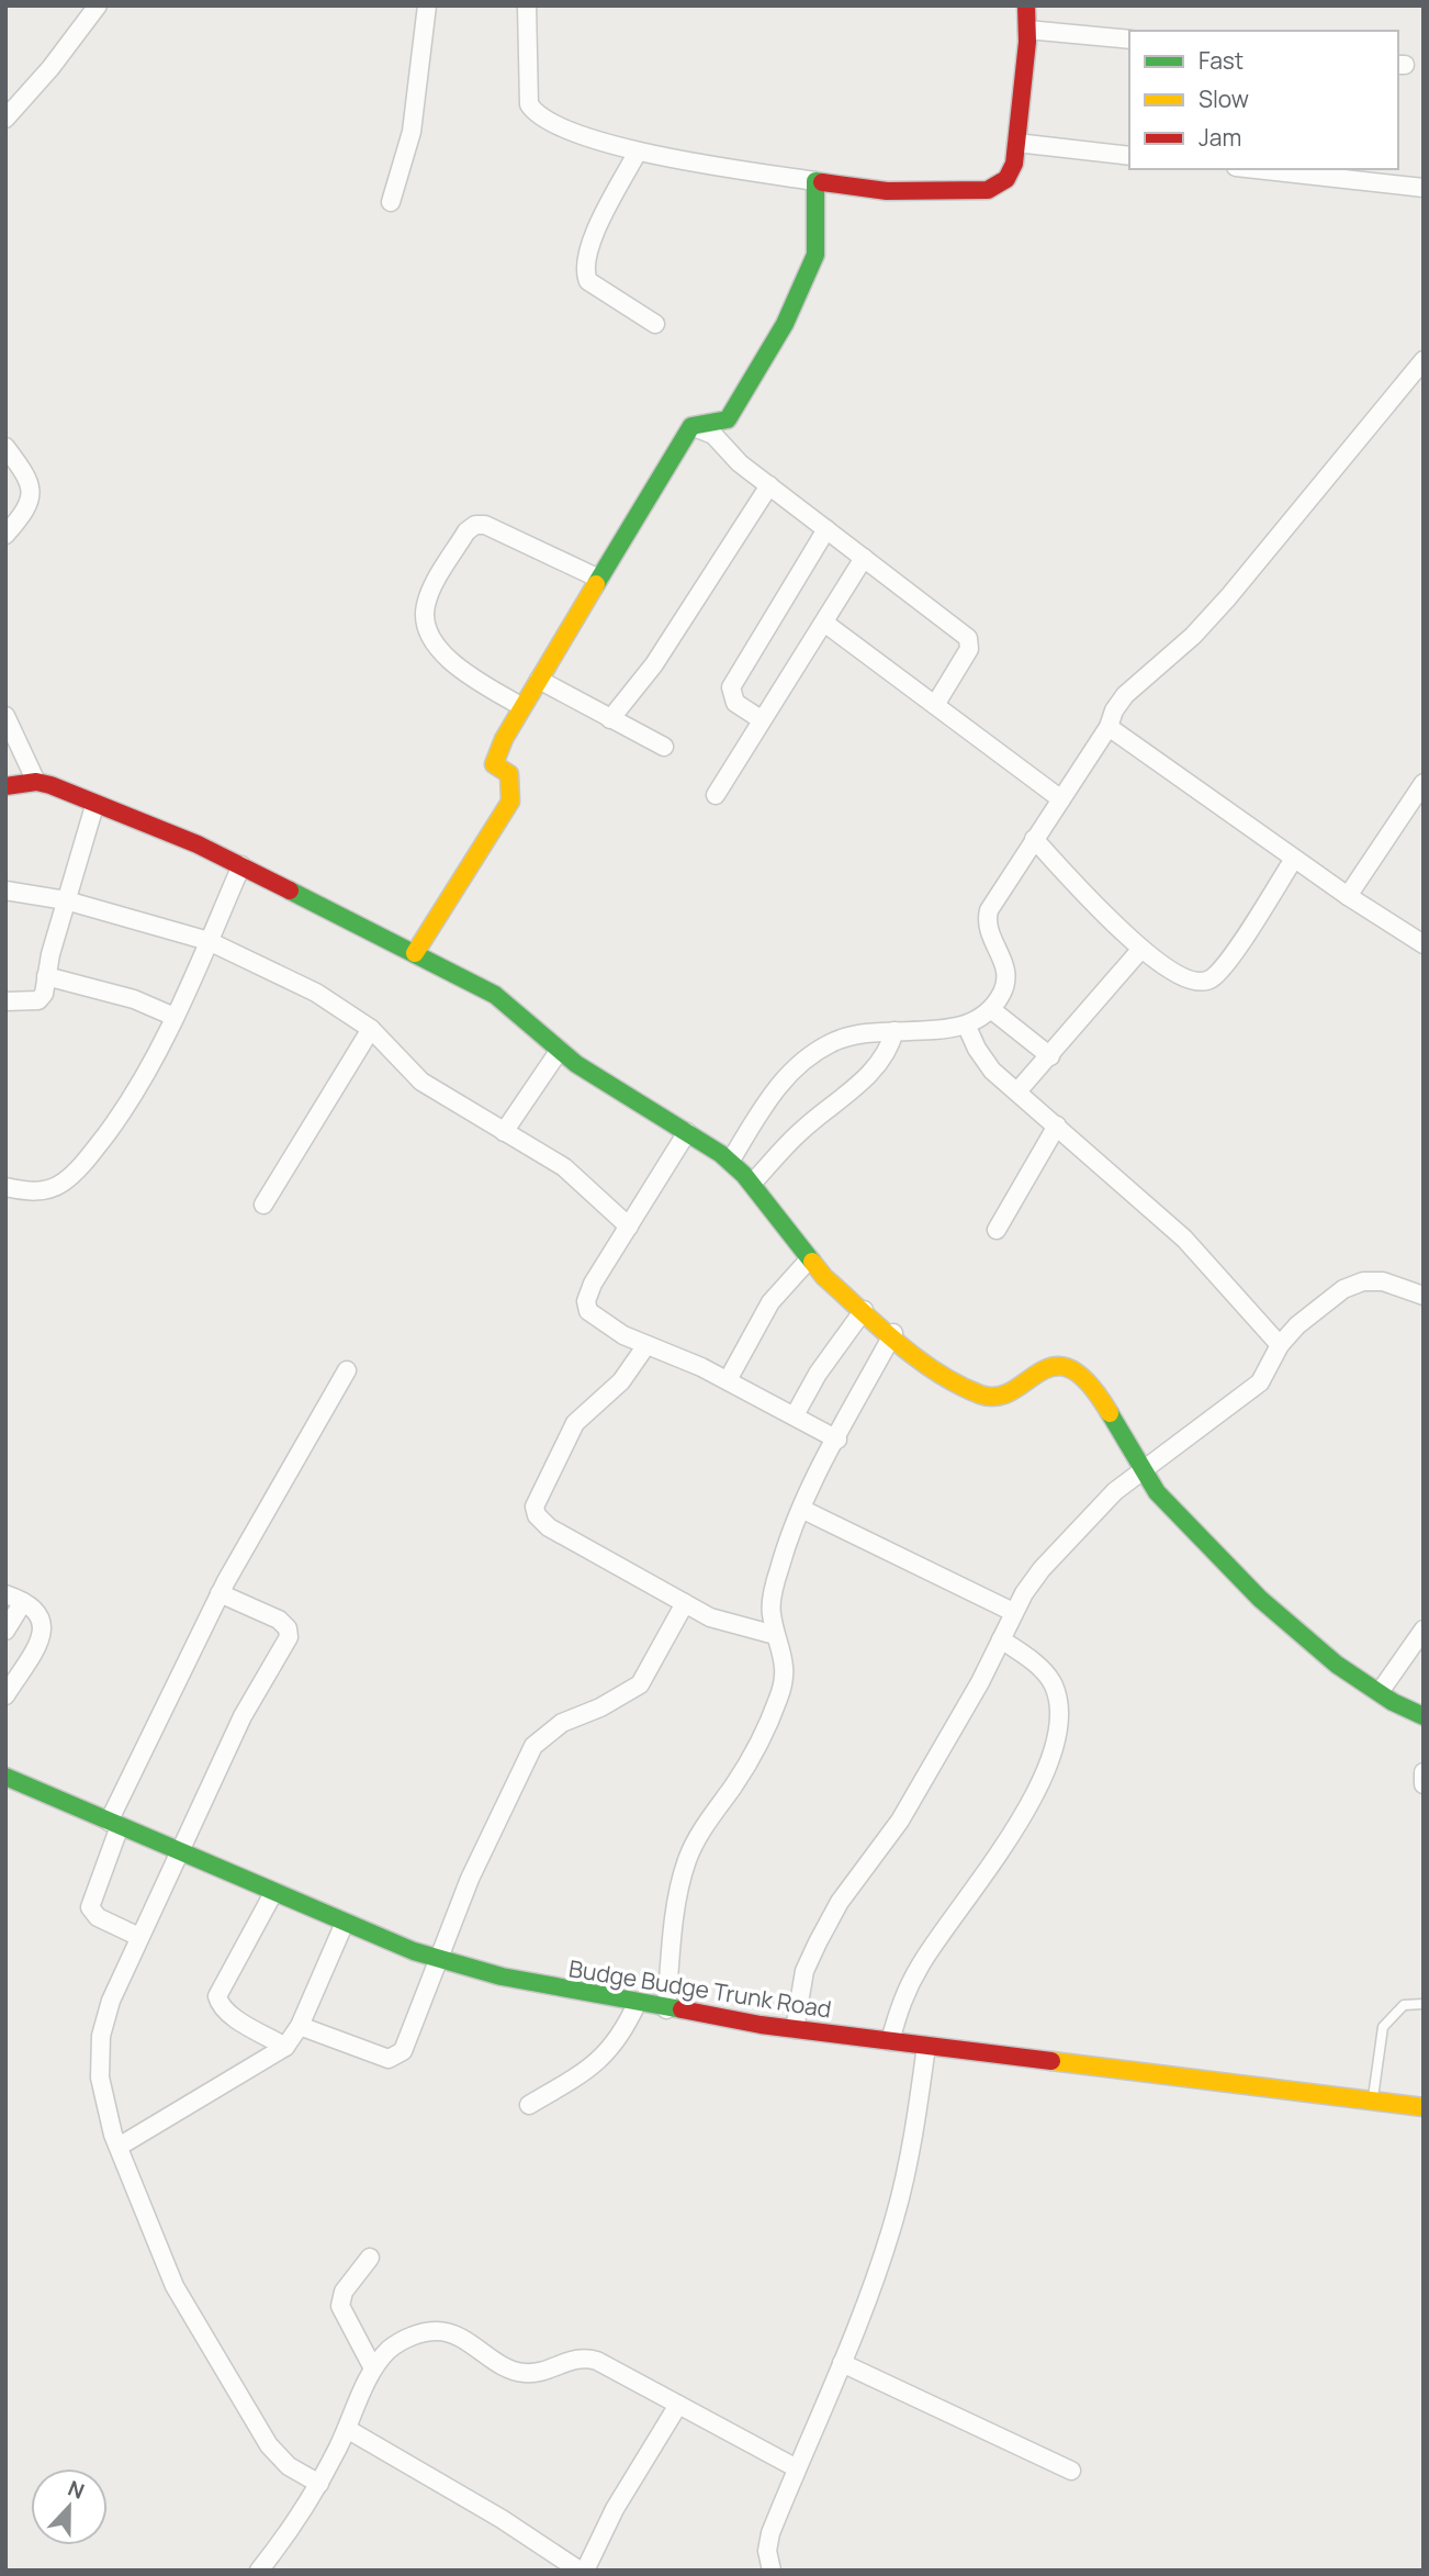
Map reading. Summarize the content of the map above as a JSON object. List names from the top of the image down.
{
  "streets": {
    "street": ["Budge Budge Trunk Road"]
  },
  "legend": ["Fast", "Slow", "Jam"],
  "north": "top"
}
